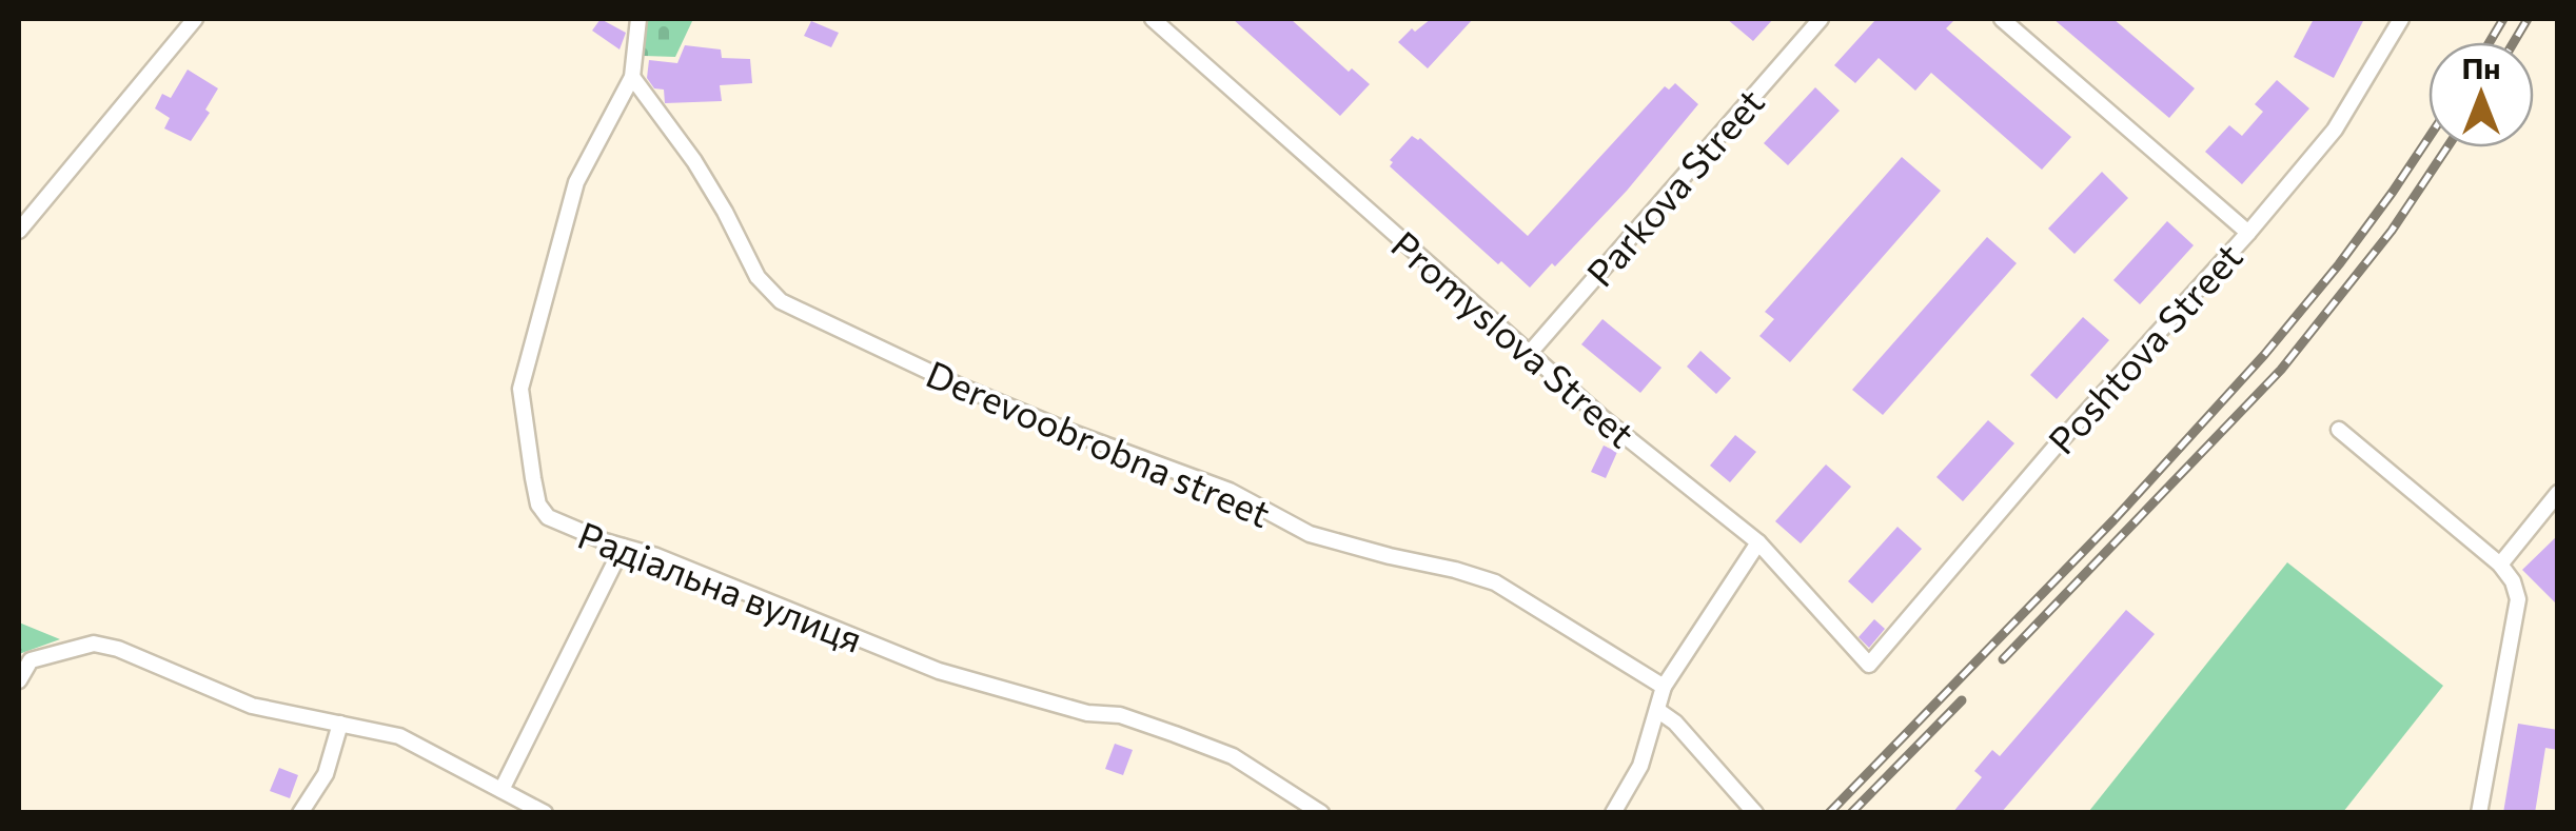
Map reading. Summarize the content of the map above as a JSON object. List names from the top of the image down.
{
  "streets": {
    "street": [
      "Parkova Street",
      "Promyslova Street",
      "Poshtova Street",
      "Derevoobrobna street",
      "Радіальна вулиця"
    ]
  },
  "crossings": [
    ["Parkova Street", "Promyslova Street"],
    ["Promyslova Street", "Poshtova Street"],
    ["Derevoobrobna street", "Радіальна вулиця"]
  ],
  "north": "top"
}
